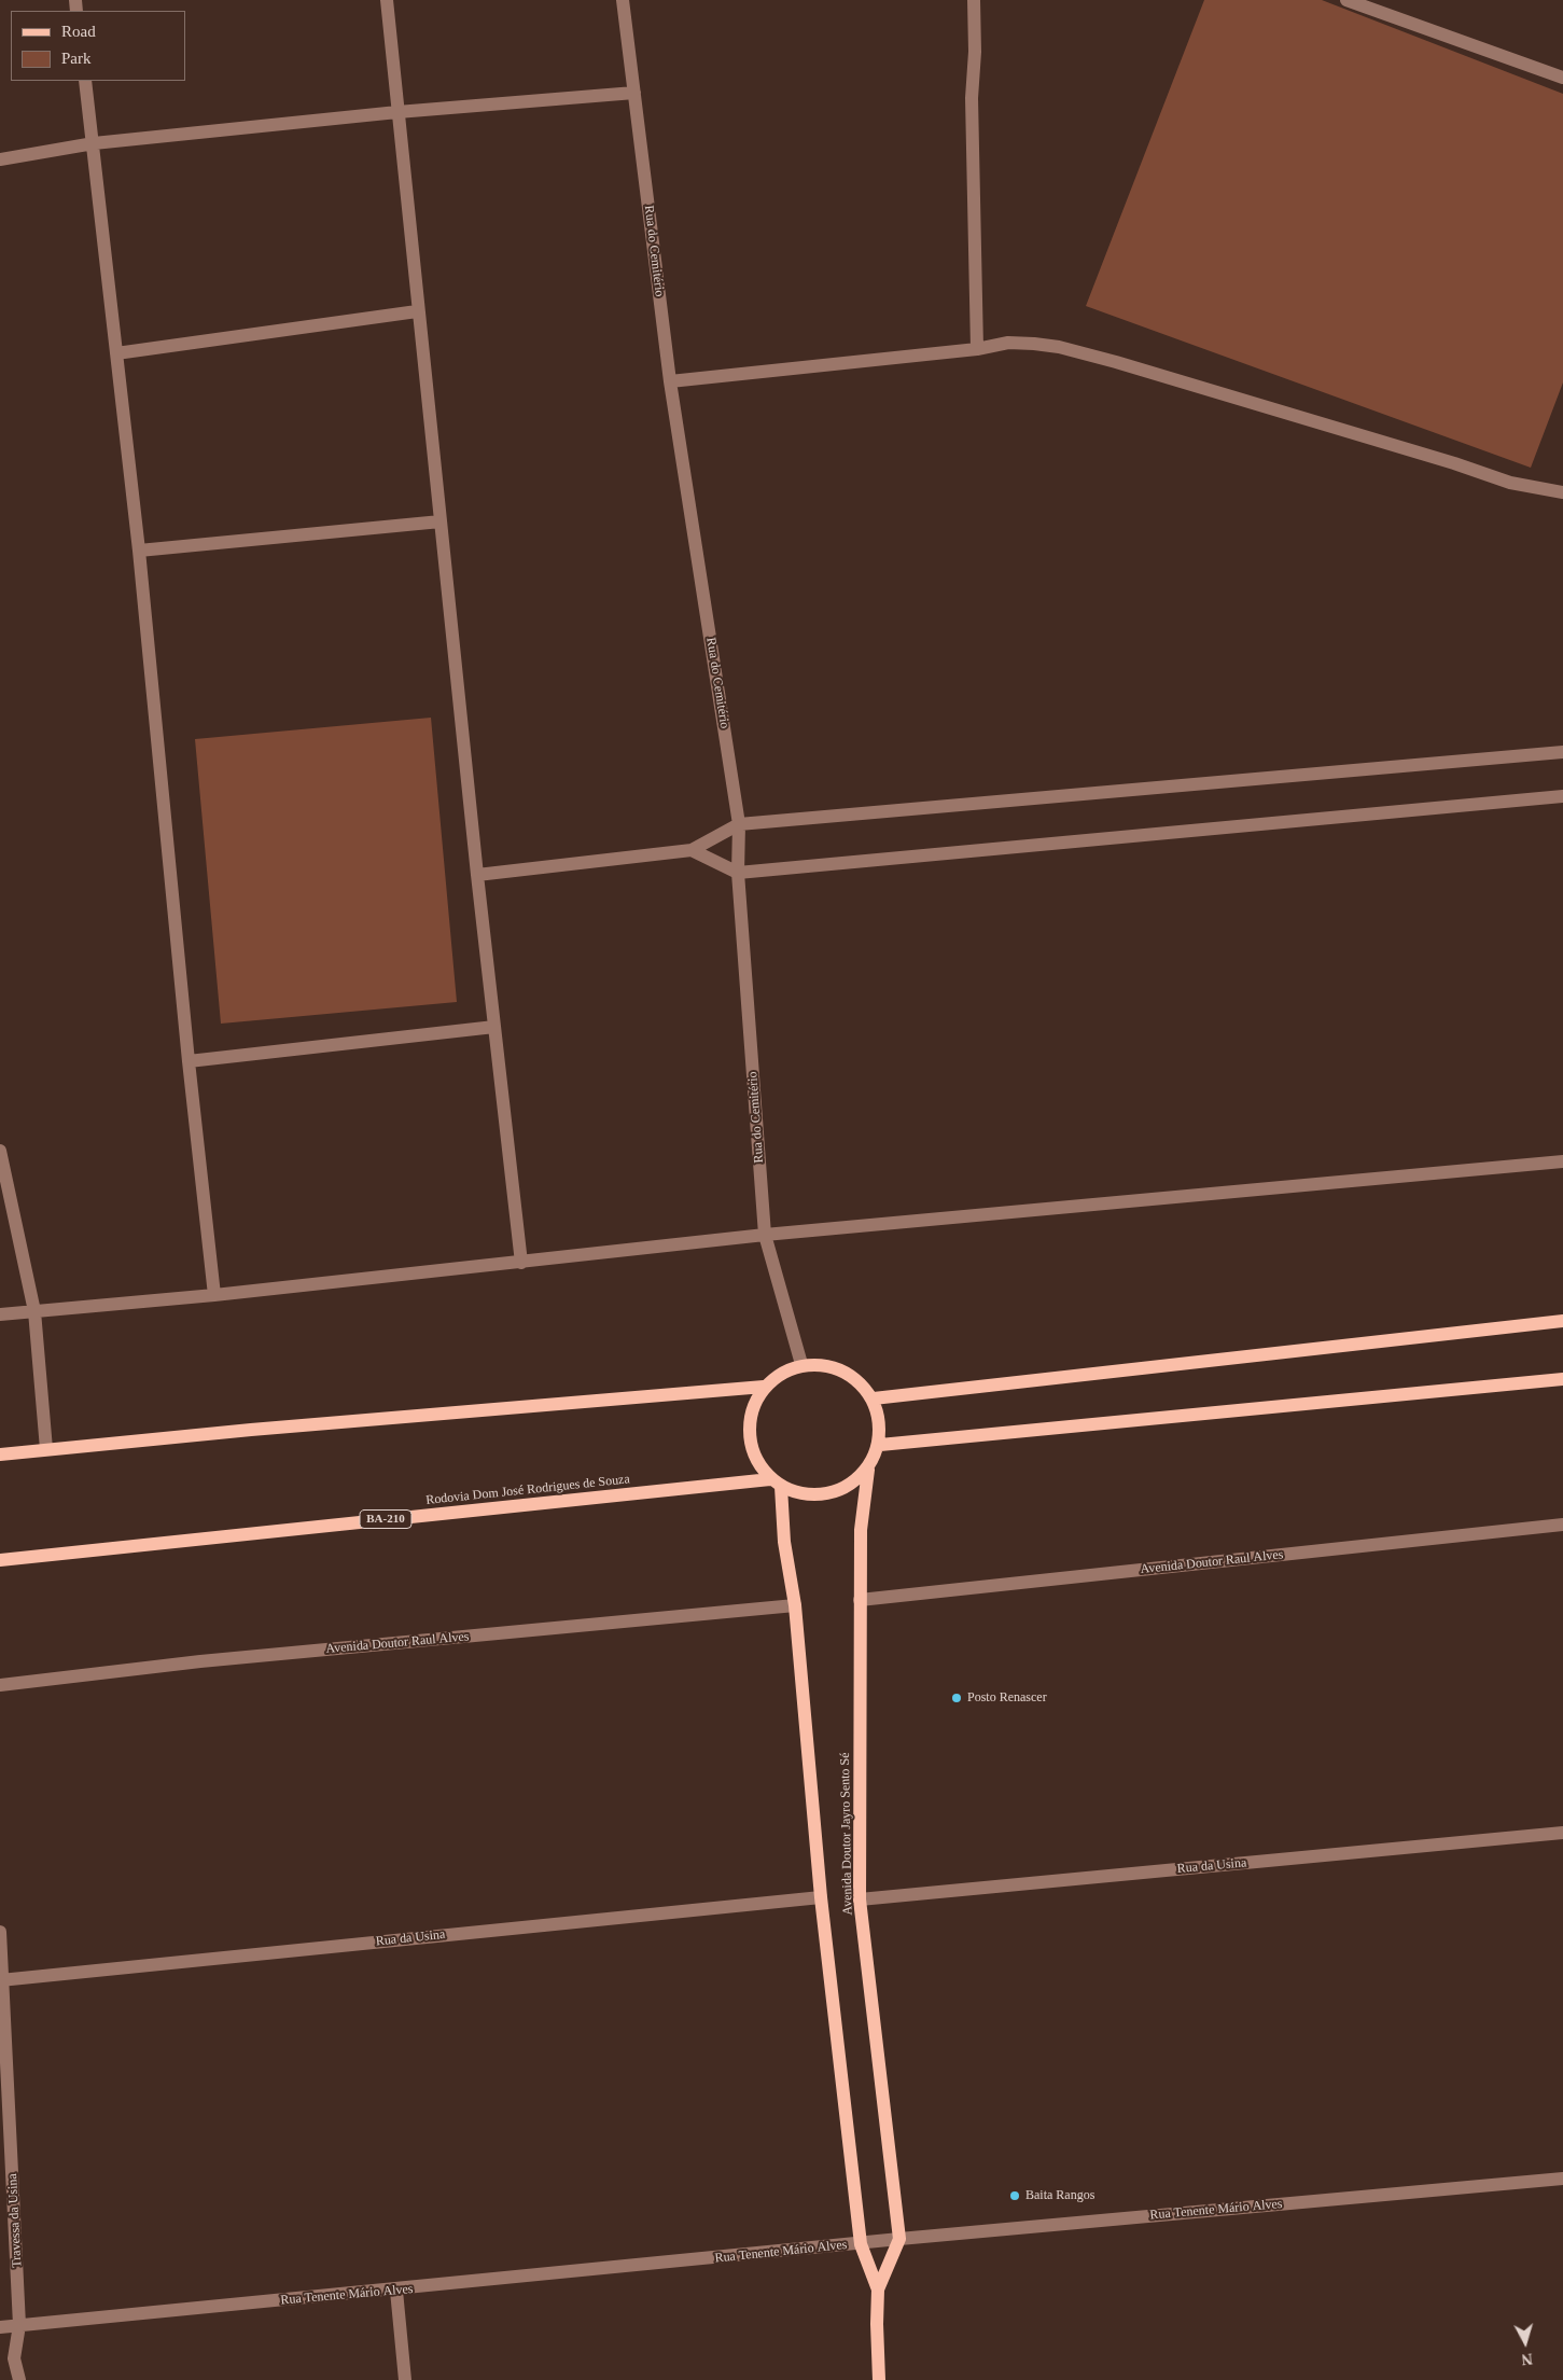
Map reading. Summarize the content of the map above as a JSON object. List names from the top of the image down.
{
  "streets": {
    "main road": ["Rodovia Dom José Rodrigues de Souza", "BA-210", "Avenida Doutor Jayro Sento Sé"],
    "street": [
      "Rua do Cemitério",
      "Avenida Doutor Raul Alves",
      "Rua da Usina",
      "Rua Tenente Mário Alves",
      "Travessa da Usina"
    ]
  },
  "crossings": [
    ["Rua do Cemitério", "Rodovia Dom José Rodrigues de Souza"],
    ["Rua do Cemitério", "Avenida Doutor Jayro Sento Sé"],
    ["Rodovia Dom José Rodrigues de Souza", "Avenida Doutor Jayro Sento Sé"],
    ["Avenida Doutor Raul Alves", "Avenida Doutor Jayro Sento Sé"],
    ["Avenida Doutor Jayro Sento Sé", "Rua da Usina"],
    ["Avenida Doutor Jayro Sento Sé", "Rua Tenente Mário Alves"],
    ["Rua da Usina", "Travessa da Usina"],
    ["Rua Tenente Mário Alves", "Travessa da Usina"]
  ],
  "places": ["Posto Renascer", "Baita Rangos"],
  "legend": ["Road", "Park"],
  "north": "bottom"
}
